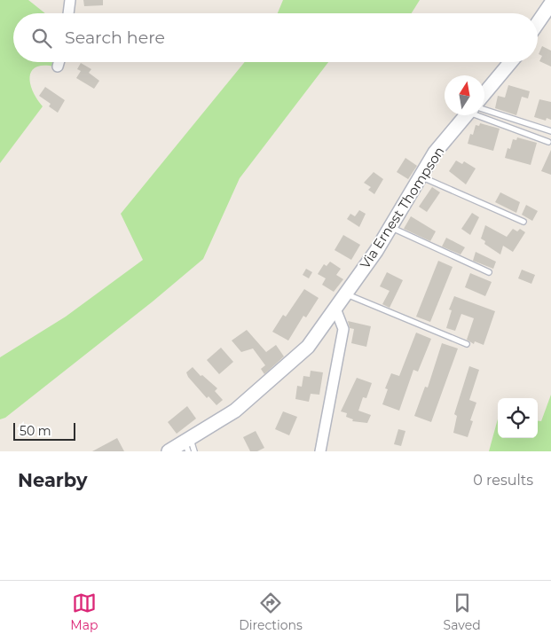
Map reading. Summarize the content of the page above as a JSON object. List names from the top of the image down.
{
  "streets": {
    "street": ["Via Ernest Thompson"]
  },
  "scale_bar": "50 m",
  "north": "top",
  "page": {
    "search": "Search here",
    "scale": "50 m",
    "heading": ["Nearby", "0 results"],
    "nav": ["Map", "Directions", "Saved"]
  }
}
